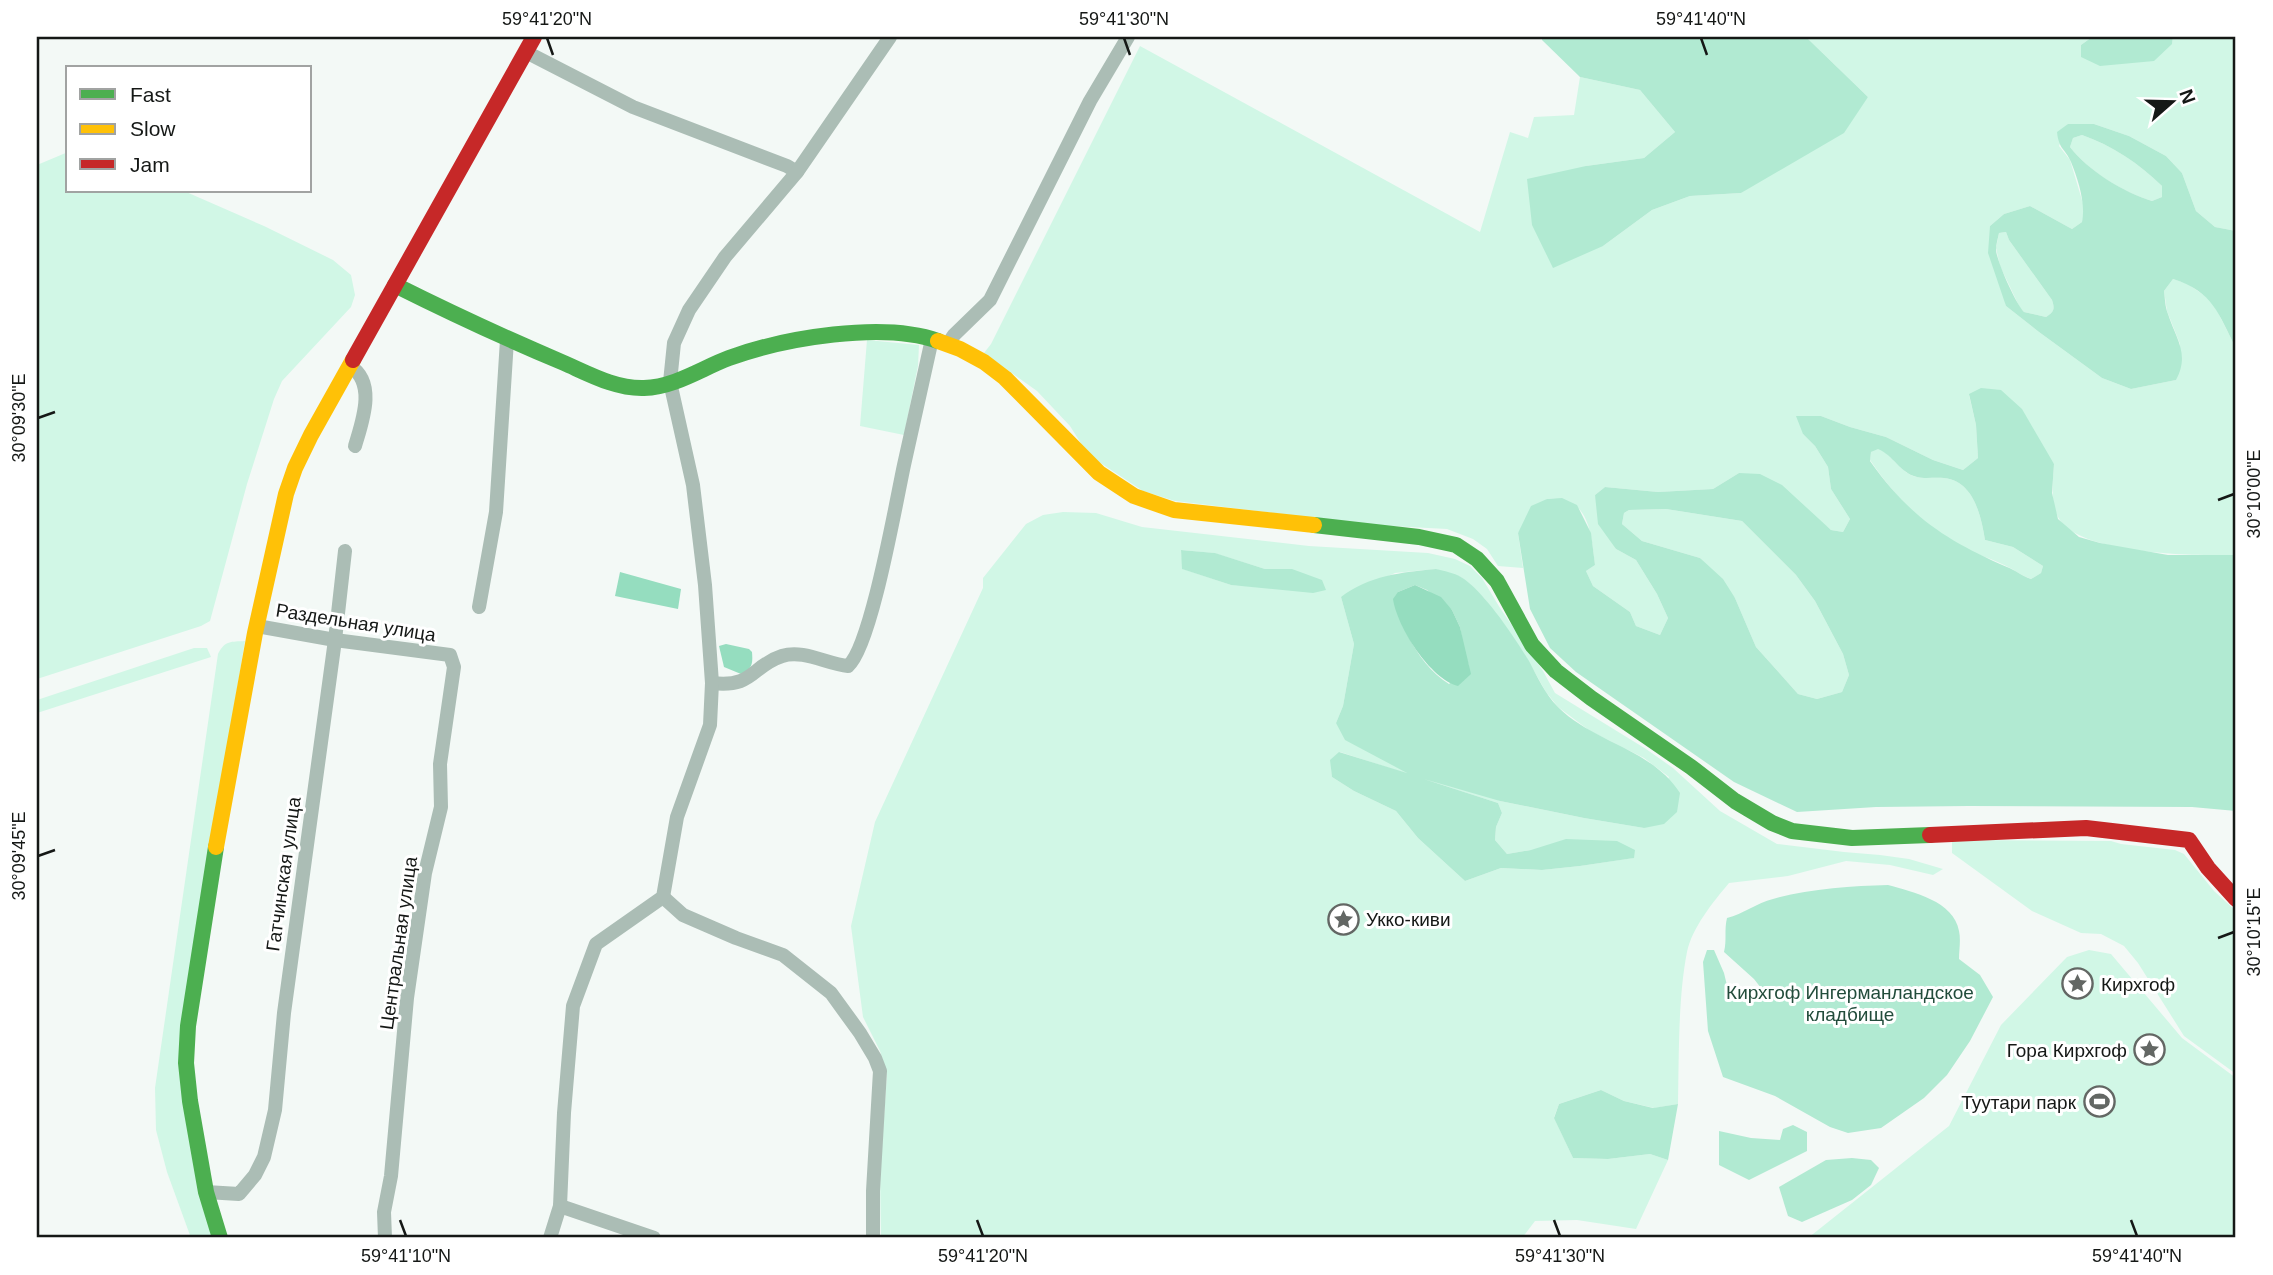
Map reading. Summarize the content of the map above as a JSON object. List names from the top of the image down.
{
  "streets": {
    "street": ["Раздельная улица", "Гатчинская улица", "Центральная улица"]
  },
  "crossings": [
    ["Раздельная улица", "Гатчинская улица"],
    ["Раздельная улица", "Центральная улица"]
  ],
  "parks": ["Кирхгоф Ингерманландское кладбище"],
  "places": {
    "place": ["Укко-киви", "Кирхгоф", "Гора Кирхгоф"],
    "sports": ["Туутари парк"]
  },
  "legend": ["Fast", "Slow", "Jam"],
  "north": "right",
  "coordinates": [
    "59°41'20\"N",
    "59°41'30\"N",
    "59°41'40\"N",
    "30°09'30\"E",
    "30°10'00\"E",
    "30°09'45\"E",
    "30°10'15\"E",
    "59°41'10\"N"
  ]
}
